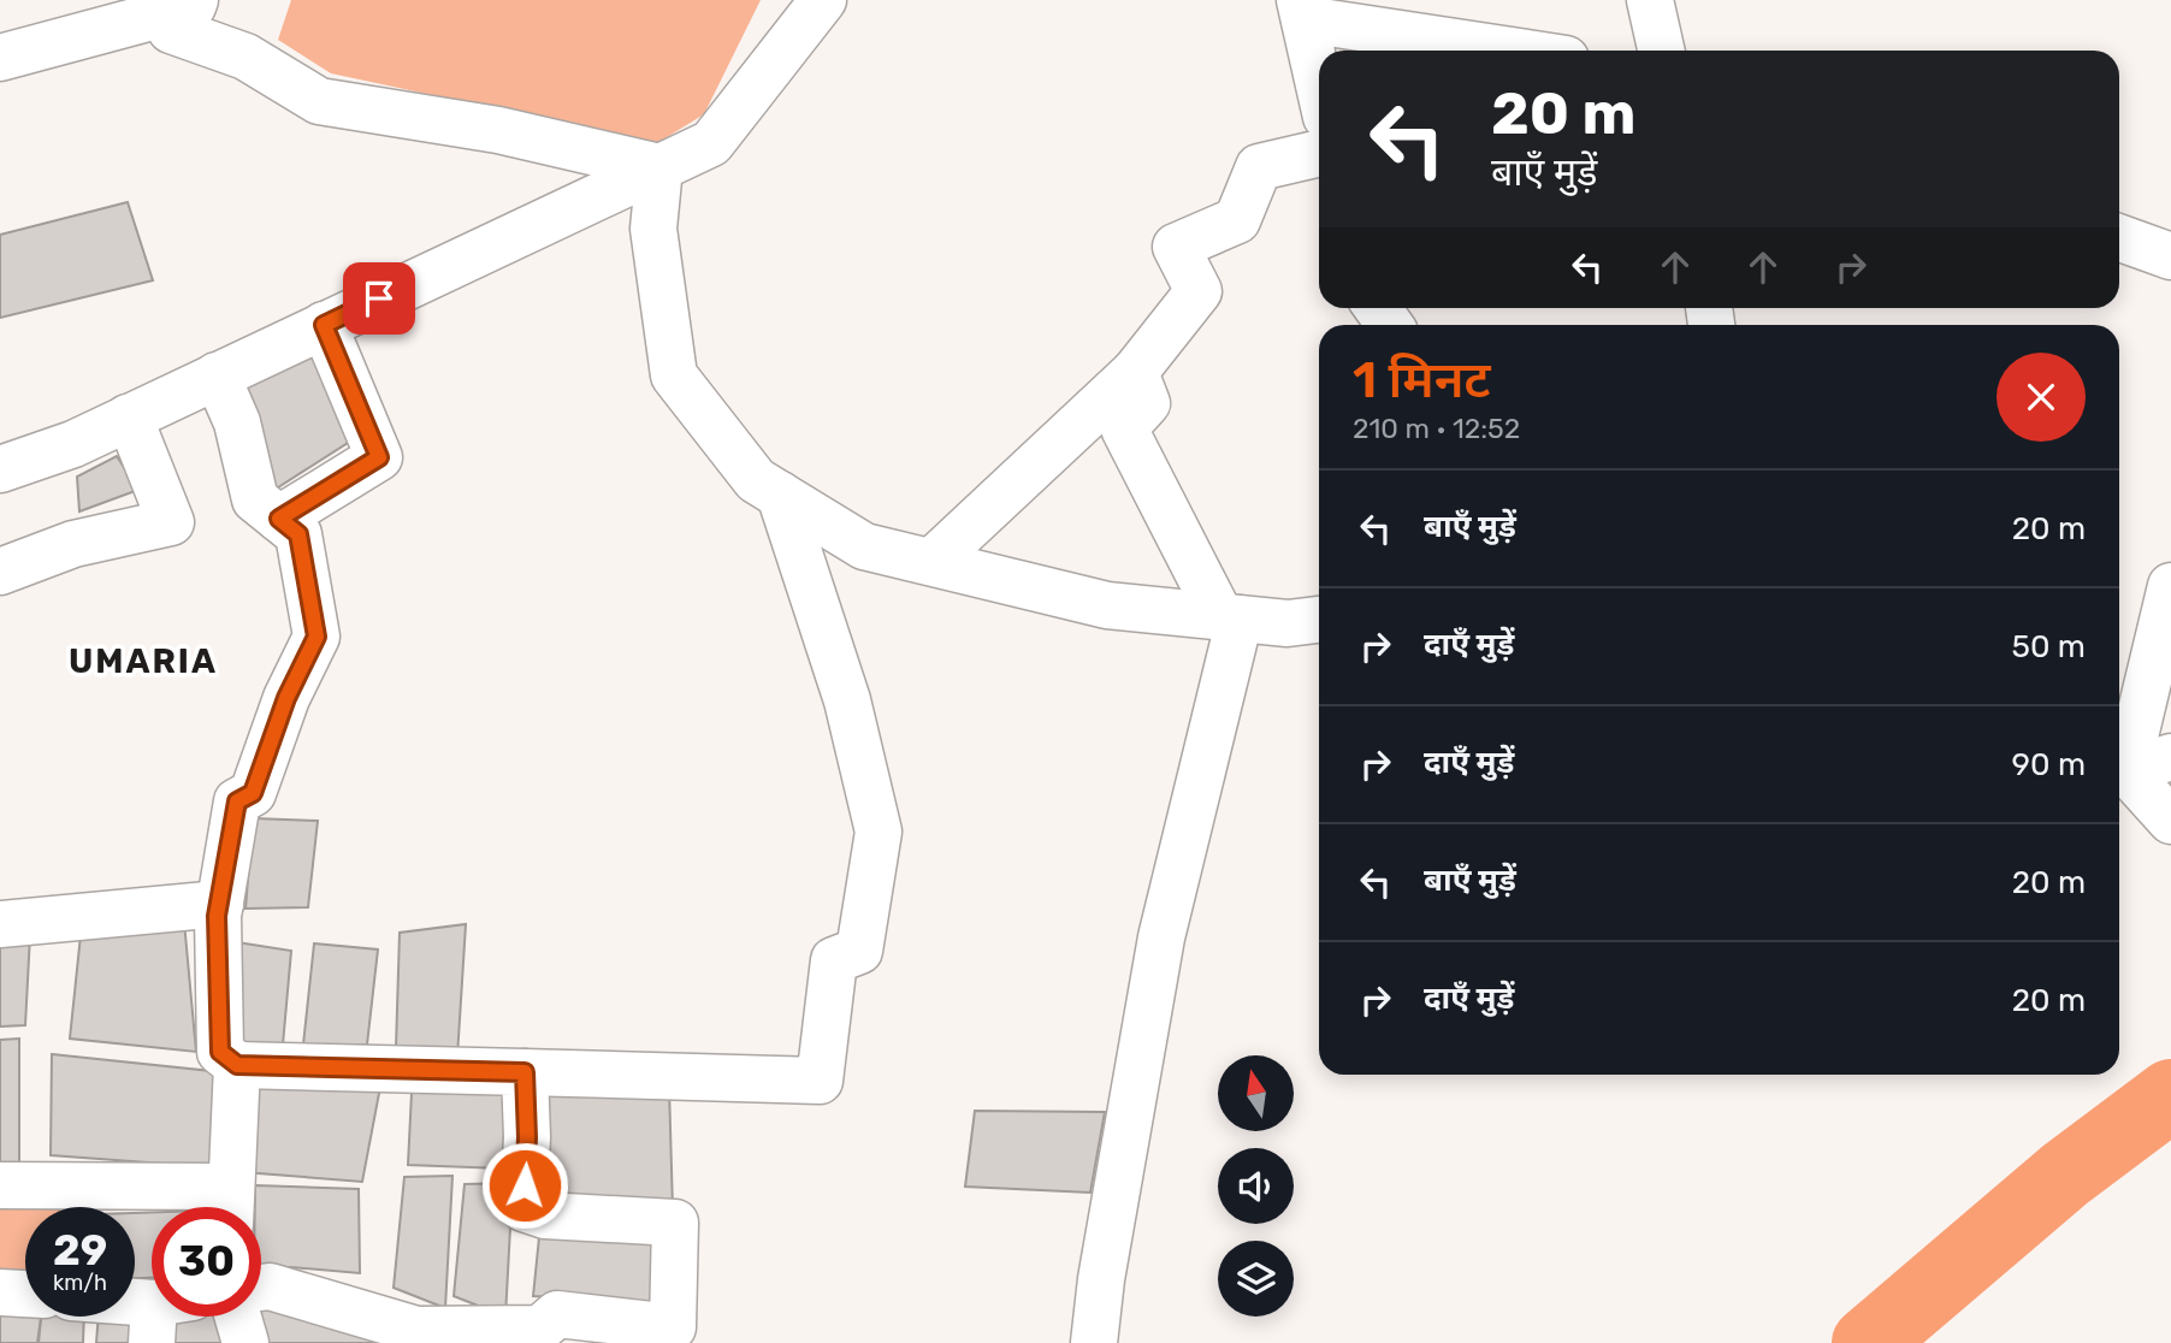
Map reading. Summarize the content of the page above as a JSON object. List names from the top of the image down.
{
  "districts": ["UMARIA"],
  "north": "top",
  "page": {
    "turn": ["20 m", "बाएँ मुड़ें"],
    "heading": ["1 मिनट", "210 m · 12:52"],
    "list": [
      {
        "name": "बाएँ मुड़ें",
        "value": "20 m"
      },
      {
        "name": "दाएँ मुड़ें",
        "value": "50 m"
      },
      {
        "name": "दाएँ मुड़ें",
        "value": "90 m"
      },
      {
        "name": "बाएँ मुड़ें",
        "value": "20 m"
      },
      {
        "name": "दाएँ मुड़ें",
        "value": "20 m"
      }
    ],
    "speed": "29 km/h",
    "limit": "30"
  }
}
